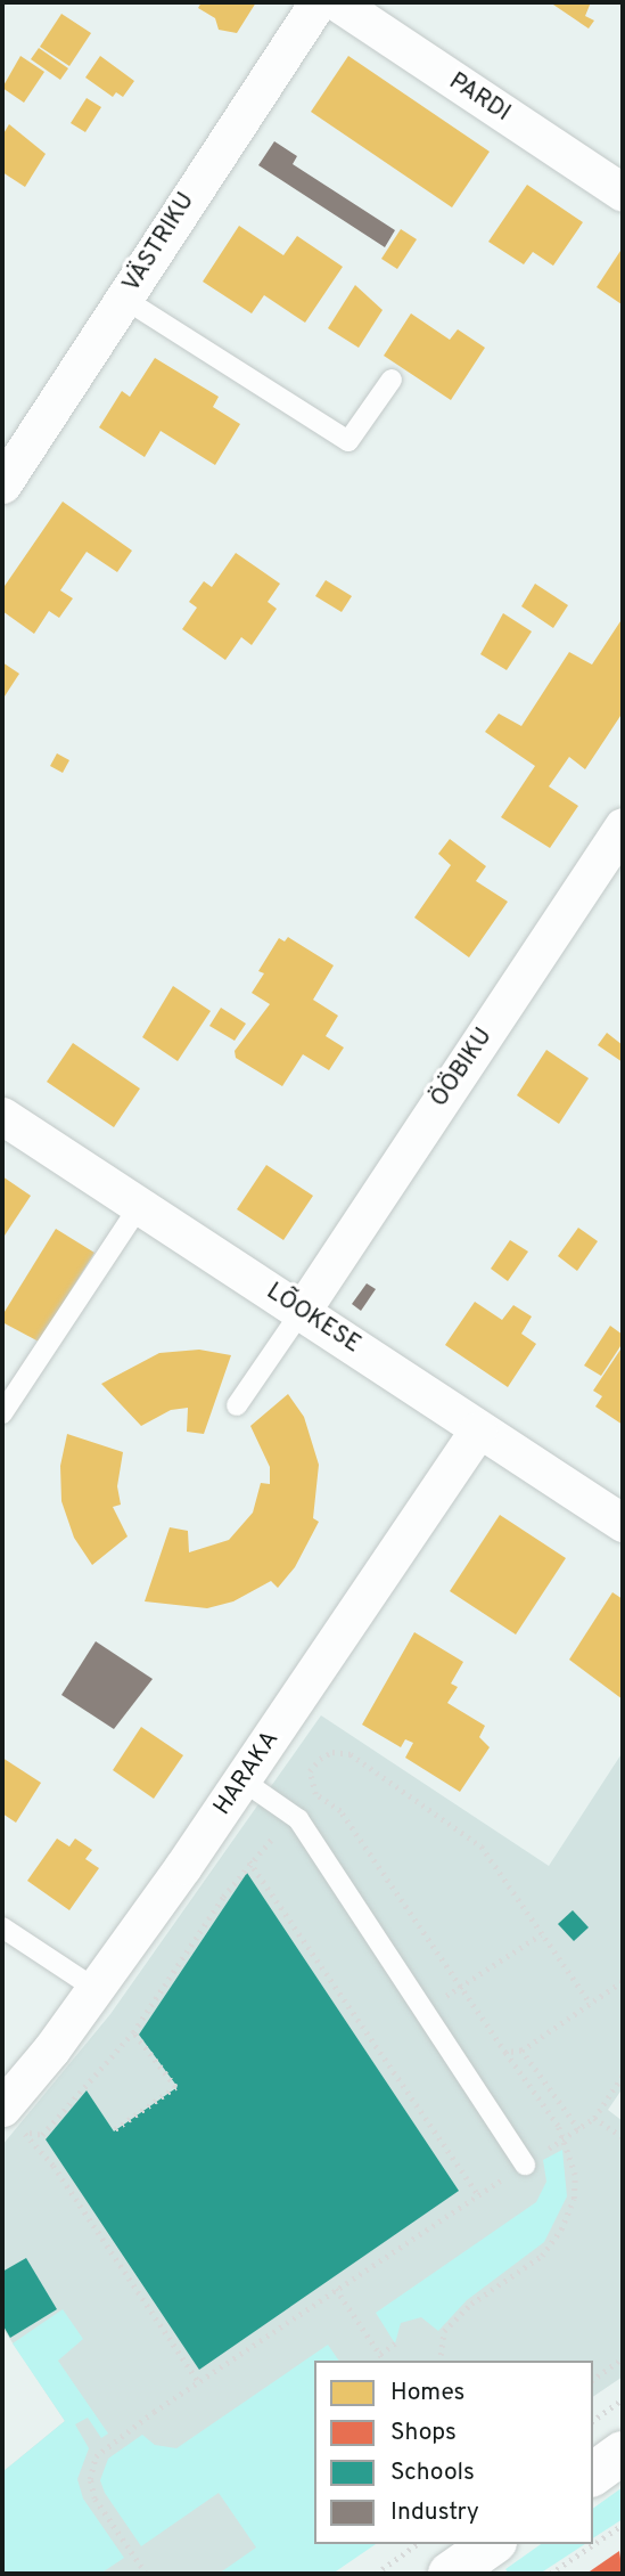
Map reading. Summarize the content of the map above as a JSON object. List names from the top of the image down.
{
  "streets": {
    "street": [
      "PARDI",
      "VÄSTRIKU",
      "ÖÖBIKU",
      "LÕOKESE",
      "HARAKA"
    ]
  },
  "crossings": [
    ["ÖÖBIKU", "LÕOKESE"],
    ["LÕOKESE", "HARAKA"]
  ],
  "legend": [
    "Homes",
    "Shops",
    "Schools",
    "Industry"
  ]
}
